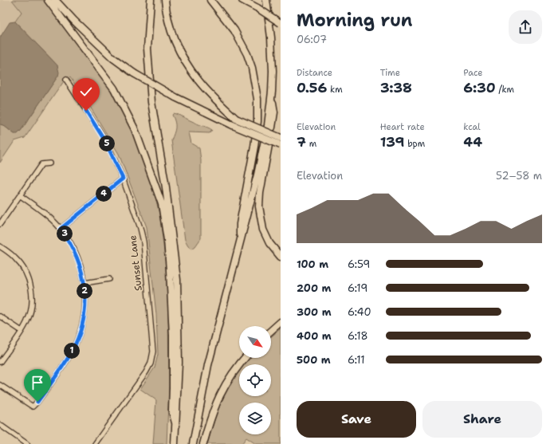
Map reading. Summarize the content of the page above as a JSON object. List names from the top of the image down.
{
  "streets": {
    "street": ["Sunset Lane"]
  },
  "north": "bottom right",
  "page": {
    "heading": ["Morning run", "06:07"],
    "stats": [
      ["Distance", "0.56 km"],
      ["Time", "3:38"],
      ["Pace", "6:30 /km"],
      ["Elevation", "7 m"],
      ["Heart rate", "139 bpm"],
      ["kcal", "44"]
    ],
    "pins": [
      "5",
      "4",
      "3",
      "2",
      "1"
    ],
    "chart": ["Elevation", "52–58 m"],
    "list": [
      {
        "name": "100 m",
        "note": "6:59"
      },
      {
        "name": "200 m",
        "note": "6:19"
      },
      {
        "name": "300 m",
        "note": "6:40"
      },
      {
        "name": "400 m",
        "note": "6:18"
      },
      {
        "name": "500 m",
        "note": "6:11"
      }
    ],
    "buttons": ["Save", "Share"]
  }
}
